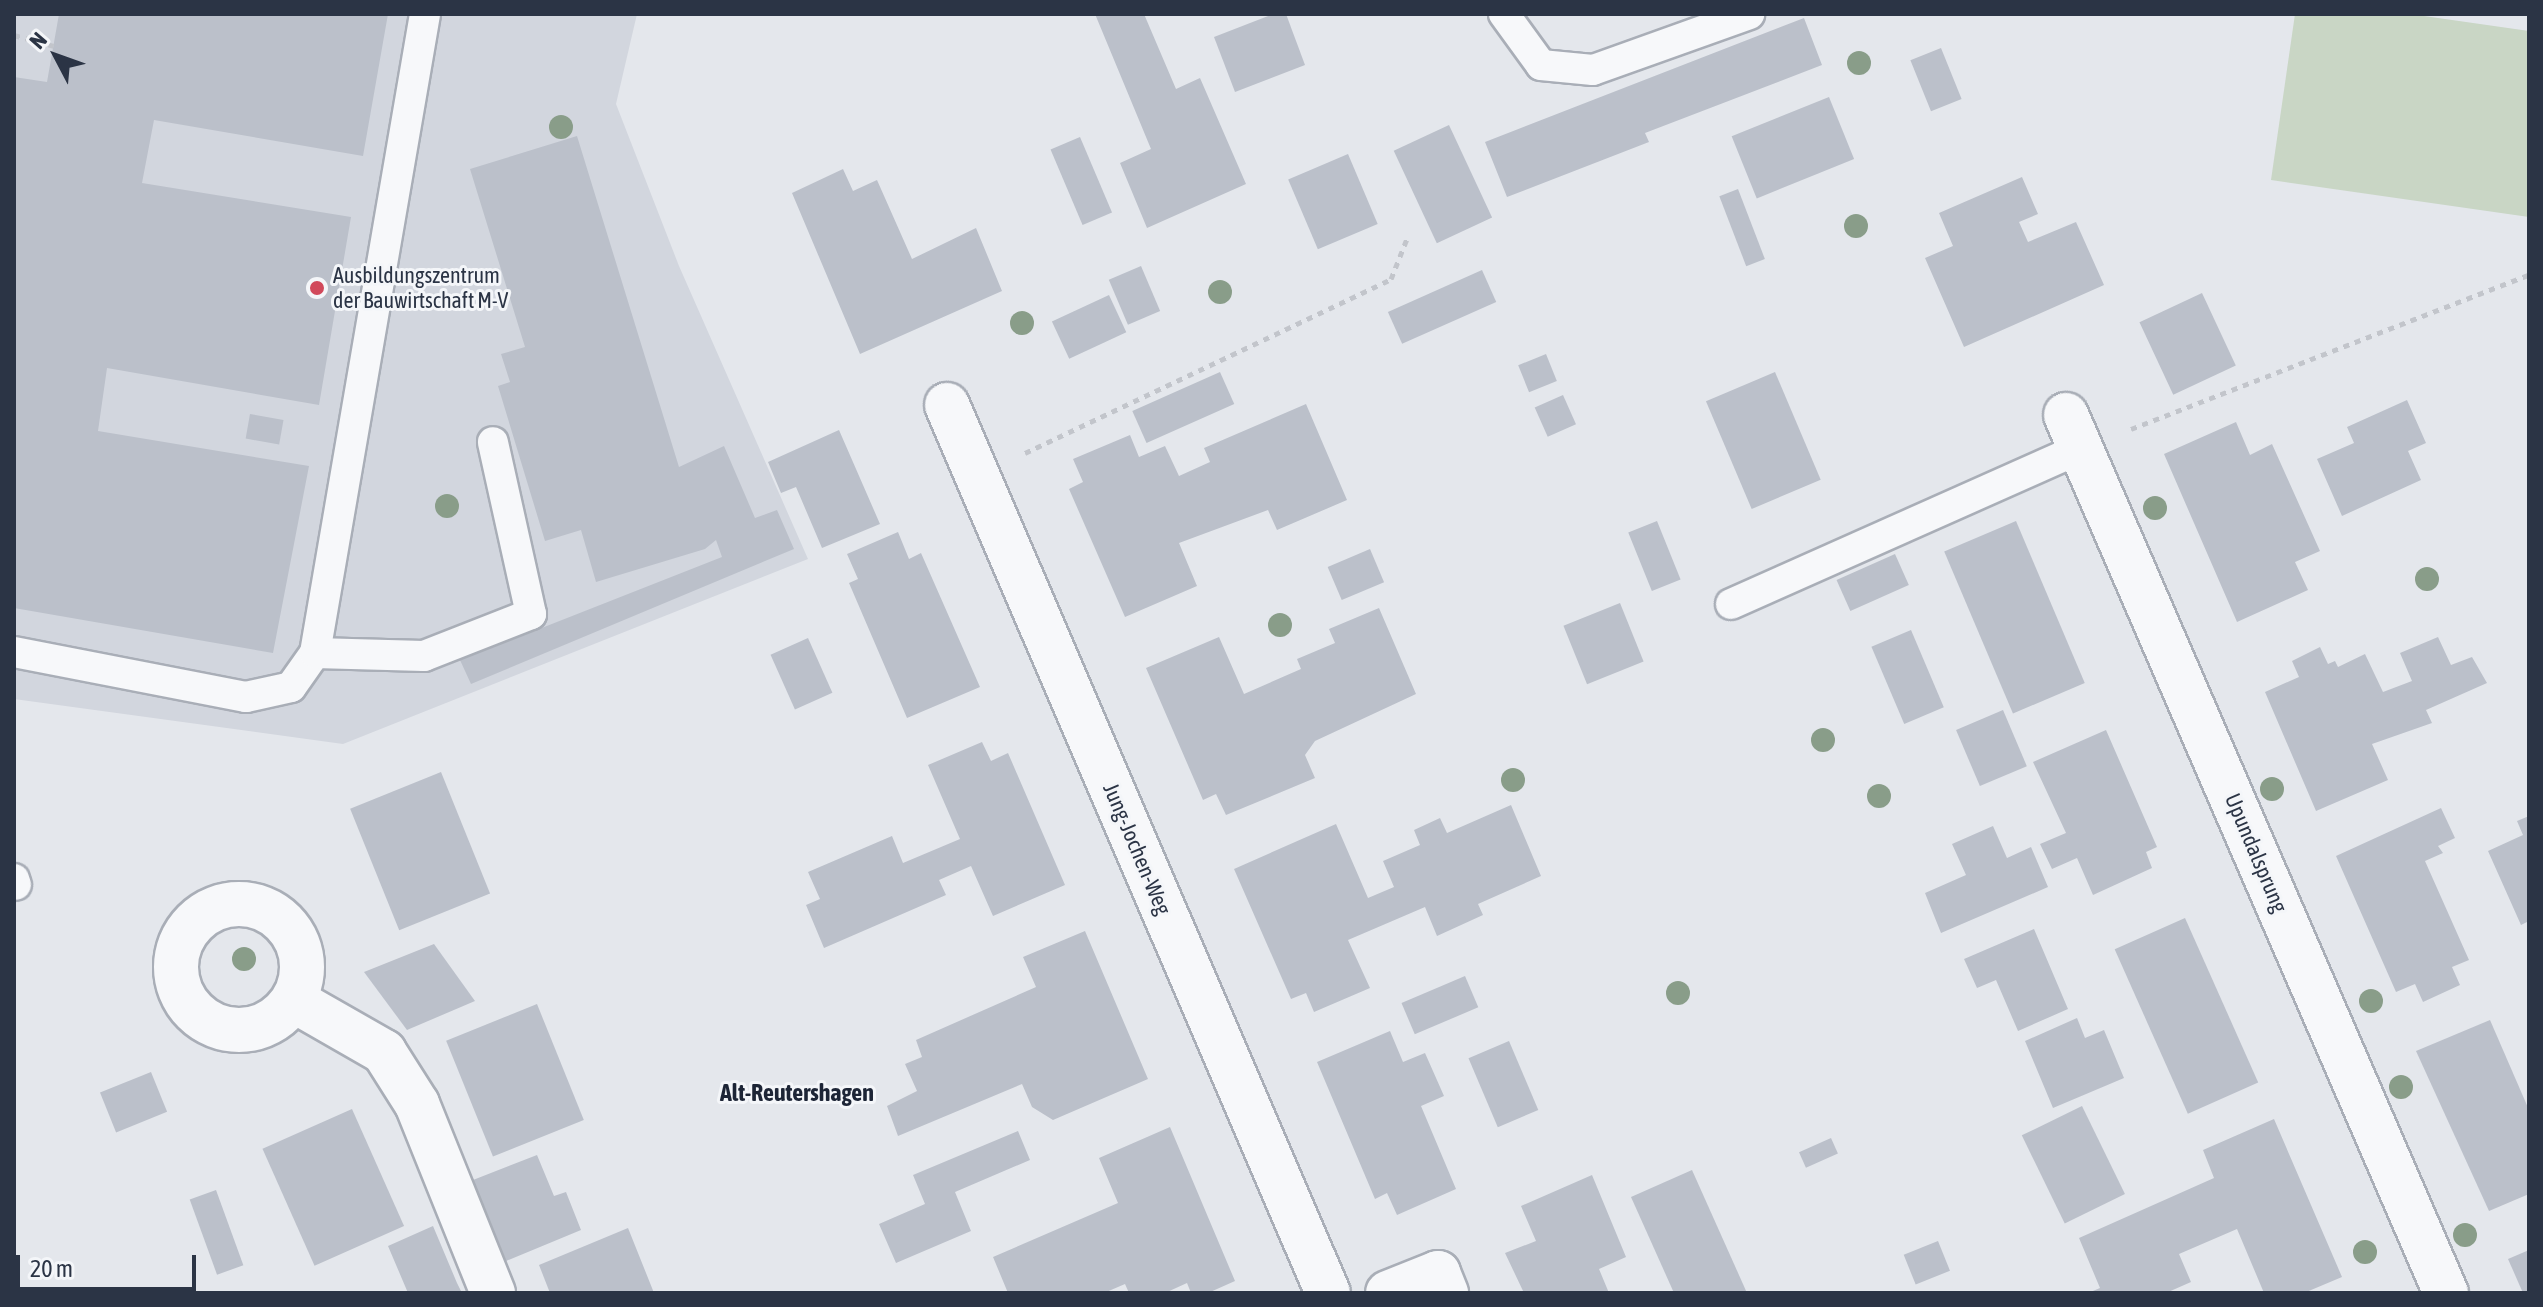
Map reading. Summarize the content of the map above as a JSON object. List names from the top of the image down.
{
  "streets": {
    "street": ["Jung-Jochen-Weg", "Upundalsprung"]
  },
  "districts": ["Alt-Reutershagen"],
  "places": ["Ausbildungszentrum der Bauwirtschaft M-V"],
  "scale_bar": "20 m",
  "north": "top left"
}
